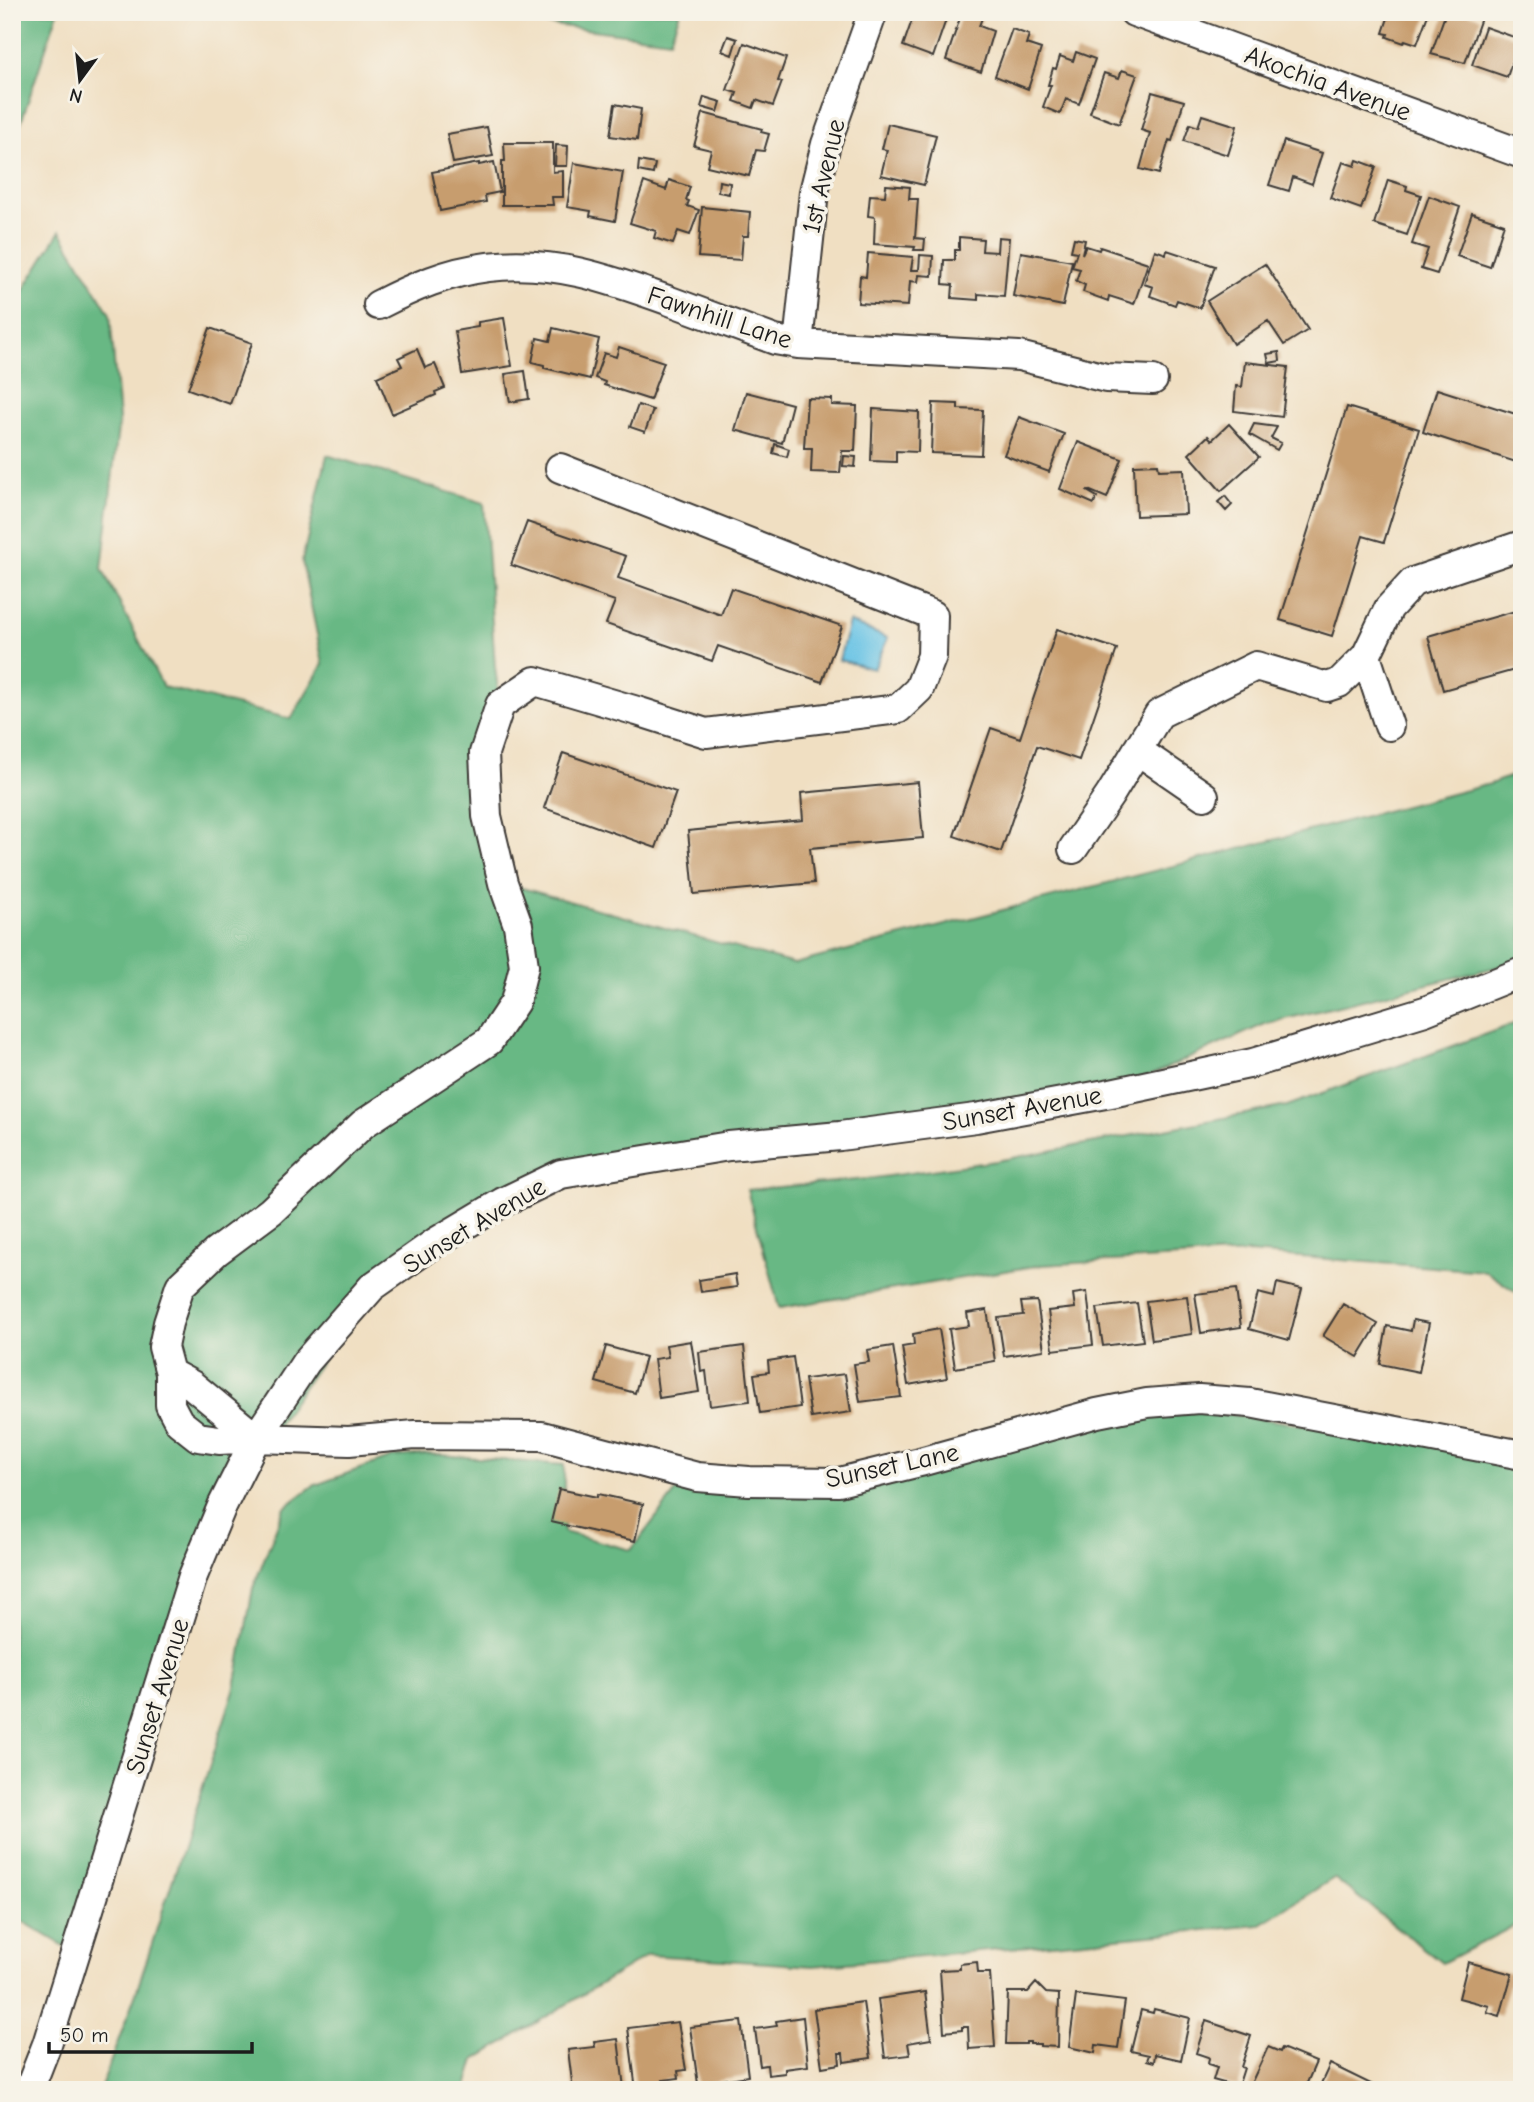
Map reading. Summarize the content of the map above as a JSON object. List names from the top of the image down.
{
  "streets": {
    "street": [
      "Akochia Avenue",
      "1st Avenue",
      "Fawnhill Lane",
      "Sunset Avenue",
      "Sunset Lane"
    ]
  },
  "crossings": [
    ["1st Avenue", "Fawnhill Lane"],
    ["Sunset Avenue", "Sunset Lane"]
  ],
  "scale_bar": "50 m",
  "north": "bottom"
}
